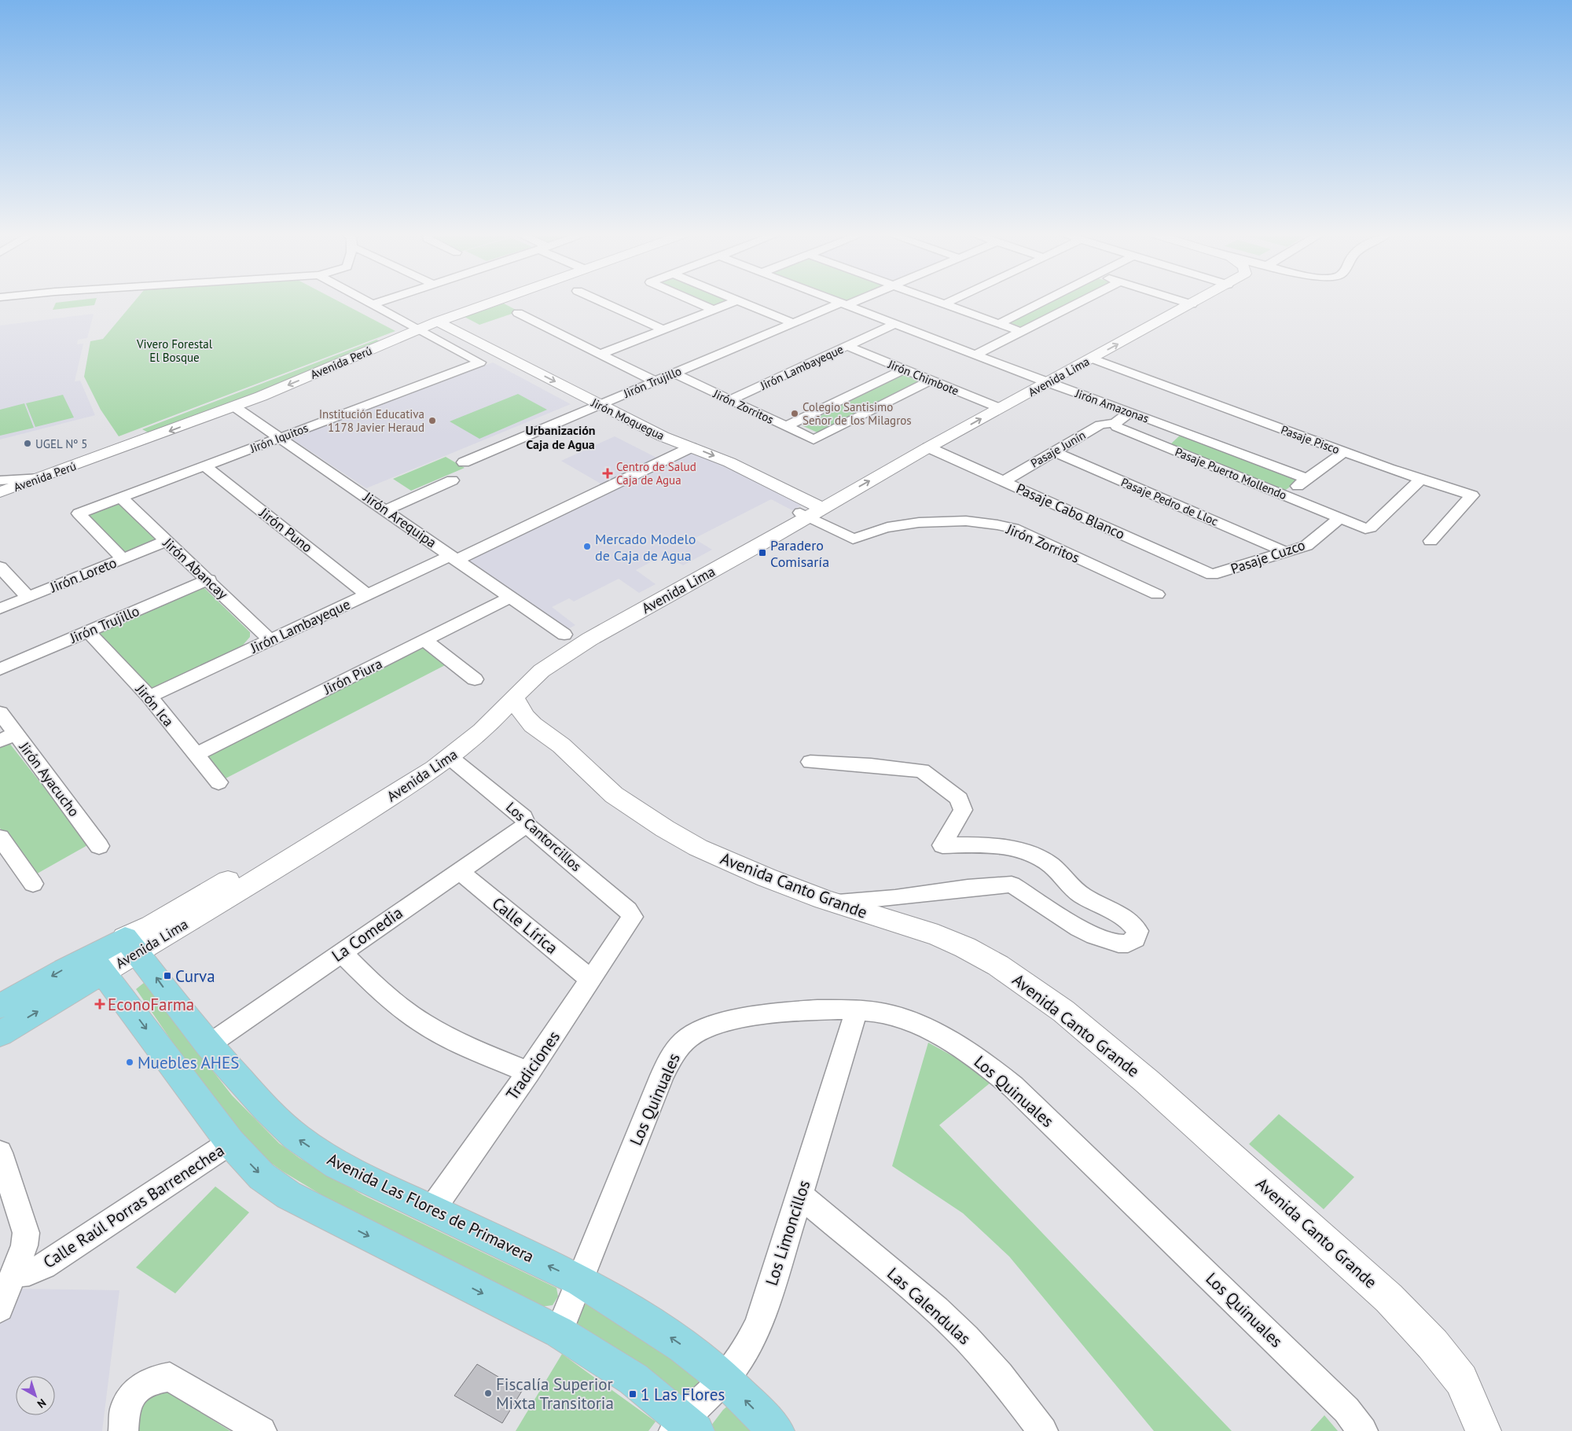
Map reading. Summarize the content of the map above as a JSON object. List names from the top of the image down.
{
  "streets": {
    "main road": [
      "Avenida Perú",
      "Avenida Lima",
      "Jirón Moquegua",
      "Avenida Canto Grande",
      "Avenida Las Flores de Primavera"
    ],
    "street": [
      "Jirón Lambayeque",
      "Jirón Chimbote",
      "Jirón Trujillo",
      "Jirón Amazonas",
      "Jirón Zorritos",
      "Jirón Iquitos",
      "Pasaje Pisco",
      "Pasaje Junín",
      "Pasaje Puerto Mollendo",
      "Pasaje Pedro de Lloc",
      "Pasaje Cabo Blanco",
      "Jirón Arequipa",
      "Jirón Puno",
      "Pasaje Cuzco",
      "Jirón Abancay",
      "Jirón Loreto",
      "Jirón Piura",
      "Jirón Ica",
      "Jirón Ayacucho",
      "Los Cantorcillos",
      "Calle Lírica",
      "La Comedia",
      "Tradiciones",
      "Los Quinuales",
      "Calle Raúl Porras Barrenechea",
      "Los Limoncillos",
      "Las Calendulas"
    ]
  },
  "crossings": [
    ["Avenida Perú", "Jirón Moquegua"],
    ["Avenida Perú", "Jirón Iquitos"],
    ["Avenida Perú", "Jirón Arequipa"],
    ["Jirón Lambayeque", "Jirón Chimbote"],
    ["Jirón Lambayeque", "Jirón Amazonas"],
    ["Jirón Lambayeque", "Jirón Zorritos"],
    ["Jirón Lambayeque", "Jirón Moquegua"],
    ["Jirón Lambayeque", "Jirón Arequipa"],
    ["Jirón Lambayeque", "Jirón Puno"],
    ["Jirón Lambayeque", "Jirón Abancay"],
    ["Jirón Lambayeque", "Jirón Ica"],
    ["Avenida Lima", "Jirón Chimbote"],
    ["Avenida Lima", "Jirón Amazonas"],
    ["Avenida Lima", "Jirón Zorritos"],
    ["Avenida Lima", "Jirón Moquegua"],
    ["Avenida Lima", "Pasaje Pisco"],
    ["Avenida Lima", "Pasaje Cabo Blanco"],
    ["Avenida Lima", "Los Cantorcillos"],
    ["Avenida Lima", "Avenida Canto Grande"],
    ["Avenida Lima", "Avenida Las Flores de Primavera"],
    ["Jirón Chimbote", "Jirón Zorritos"],
    ["Jirón Trujillo", "Jirón Amazonas"],
    ["Jirón Trujillo", "Jirón Zorritos"],
    ["Jirón Trujillo", "Jirón Moquegua"],
    ["Jirón Trujillo", "Jirón Abancay"],
    ["Jirón Trujillo", "Jirón Ica"],
    ["Jirón Zorritos", "Jirón Moquegua"],
    ["Jirón Moquegua", "Jirón Iquitos"],
    ["Jirón Iquitos", "Jirón Arequipa"],
    ["Jirón Iquitos", "Jirón Puno"],
    ["Jirón Iquitos", "Jirón Abancay"],
    ["Jirón Iquitos", "Jirón Loreto"],
    ["Pasaje Pisco", "Pasaje Puerto Mollendo"],
    ["Pasaje Junín", "Pasaje Puerto Mollendo"],
    ["Pasaje Junín", "Pasaje Pedro de Lloc"],
    ["Pasaje Junín", "Pasaje Cabo Blanco"],
    ["Pasaje Puerto Mollendo", "Pasaje Cuzco"],
    ["Pasaje Pedro de Lloc", "Pasaje Cuzco"],
    ["Pasaje Cabo Blanco", "Pasaje Cuzco"],
    ["Jirón Arequipa", "Jirón Piura"],
    ["Jirón Abancay", "Jirón Loreto"],
    ["Jirón Piura", "Jirón Ica"],
    ["Los Cantorcillos", "La Comedia"],
    ["Los Cantorcillos", "Tradiciones"],
    ["Calle Lírica", "La Comedia"],
    ["Calle Lírica", "Tradiciones"],
    ["La Comedia", "Avenida Las Flores de Primavera"],
    ["Tradiciones", "Avenida Las Flores de Primavera"],
    ["Los Quinuales", "Avenida Las Flores de Primavera"],
    ["Los Quinuales", "Los Limoncillos"],
    ["Avenida Las Flores de Primavera", "Los Limoncillos"],
    ["Los Limoncillos", "Las Calendulas"]
  ],
  "one_way": ["Avenida Perú"],
  "districts": ["Urbanización Caja de Agua"],
  "parks": ["Vivero Forestal El Bosque"],
  "places": {
    "other": [
      "Colegio Santisimo Señor de los Milagros",
      "Institución Educativa 1178 Javier Heraud",
      "UGEL Nº 5",
      "Mercado Modelo de Caja de Agua",
      "Muebles AHES",
      "Fiscalía Superior Mixta Transitoria"
    ],
    "health": ["Centro de Salud Caja de Agua", "EconoFarma"],
    "transit": ["Paradero Comisaría", "Curva", "1 Las Flores"]
  },
  "north": "bottom right"
}
